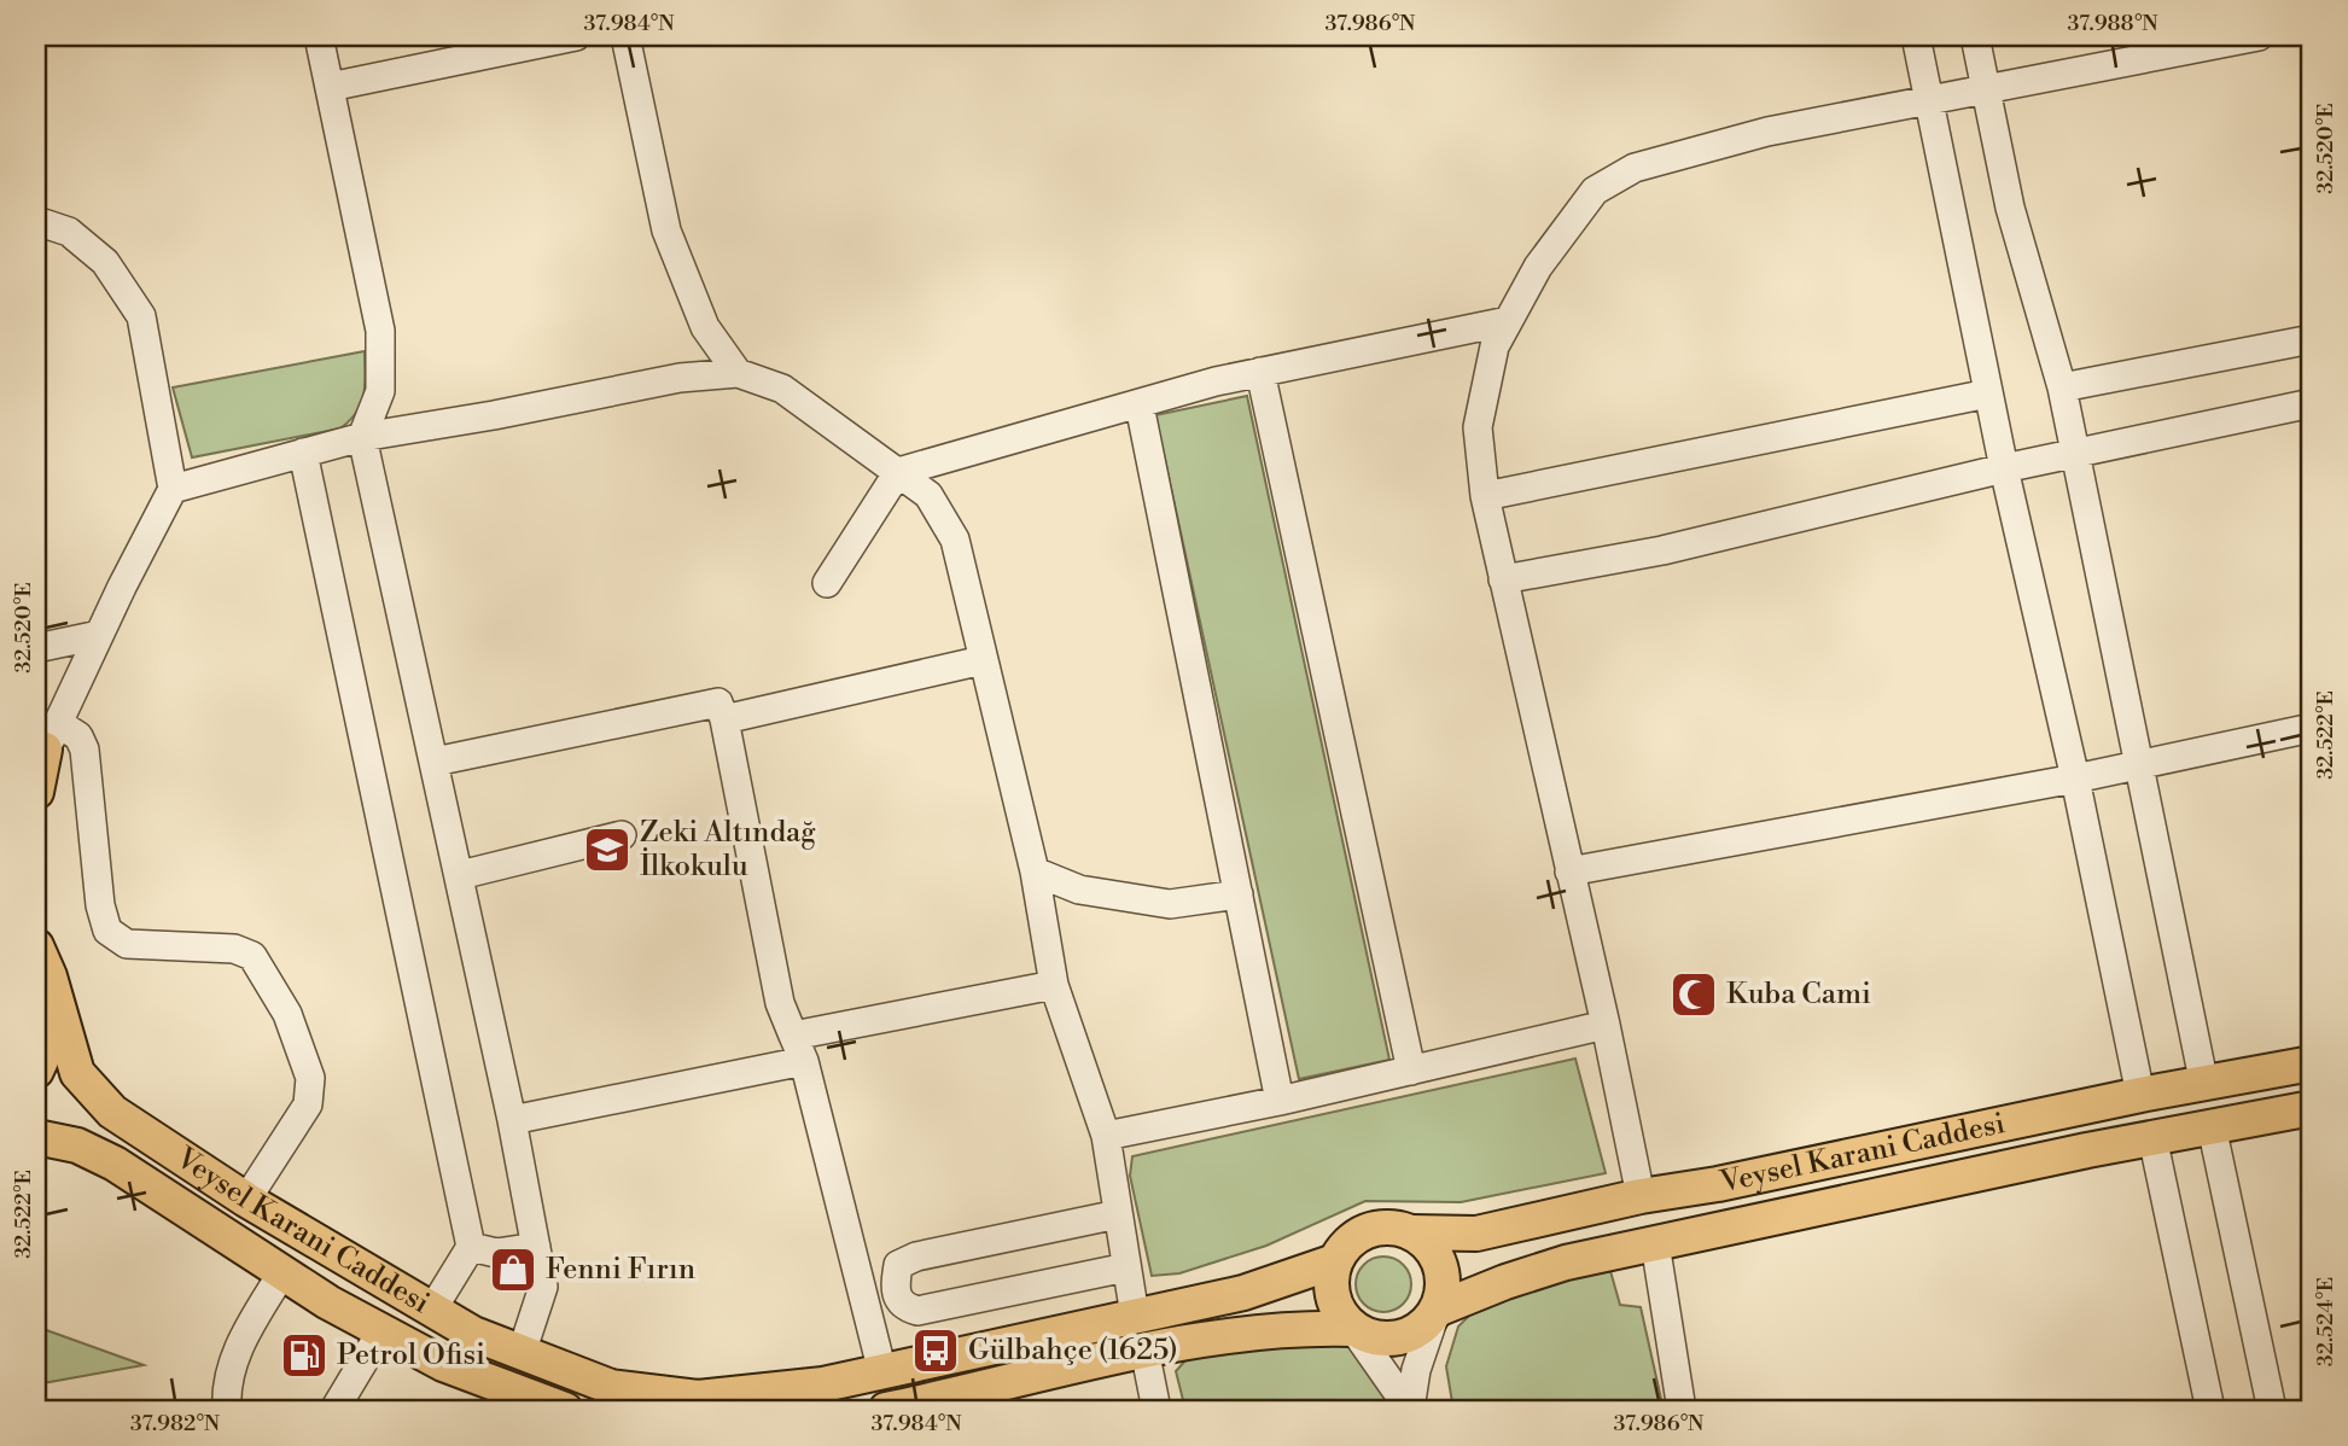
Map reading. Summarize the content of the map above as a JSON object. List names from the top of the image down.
{
  "streets": {
    "main road": ["Veysel Karani Caddesi"]
  },
  "places": {
    "school or university": ["Zeki Altındağ İlkokulu"],
    "mosque": ["Kuba Cami"],
    "shop": ["Fenni Fırın"],
    "bus stop": ["Gülbahçe (1625)"],
    "fuel station": ["Petrol Ofisi"]
  },
  "coordinates": [
    "37.984°N",
    "37.986°N",
    "37.988°N",
    "32.520°E",
    "32.522°E",
    "32.524°E",
    "37.982°N"
  ]
}
